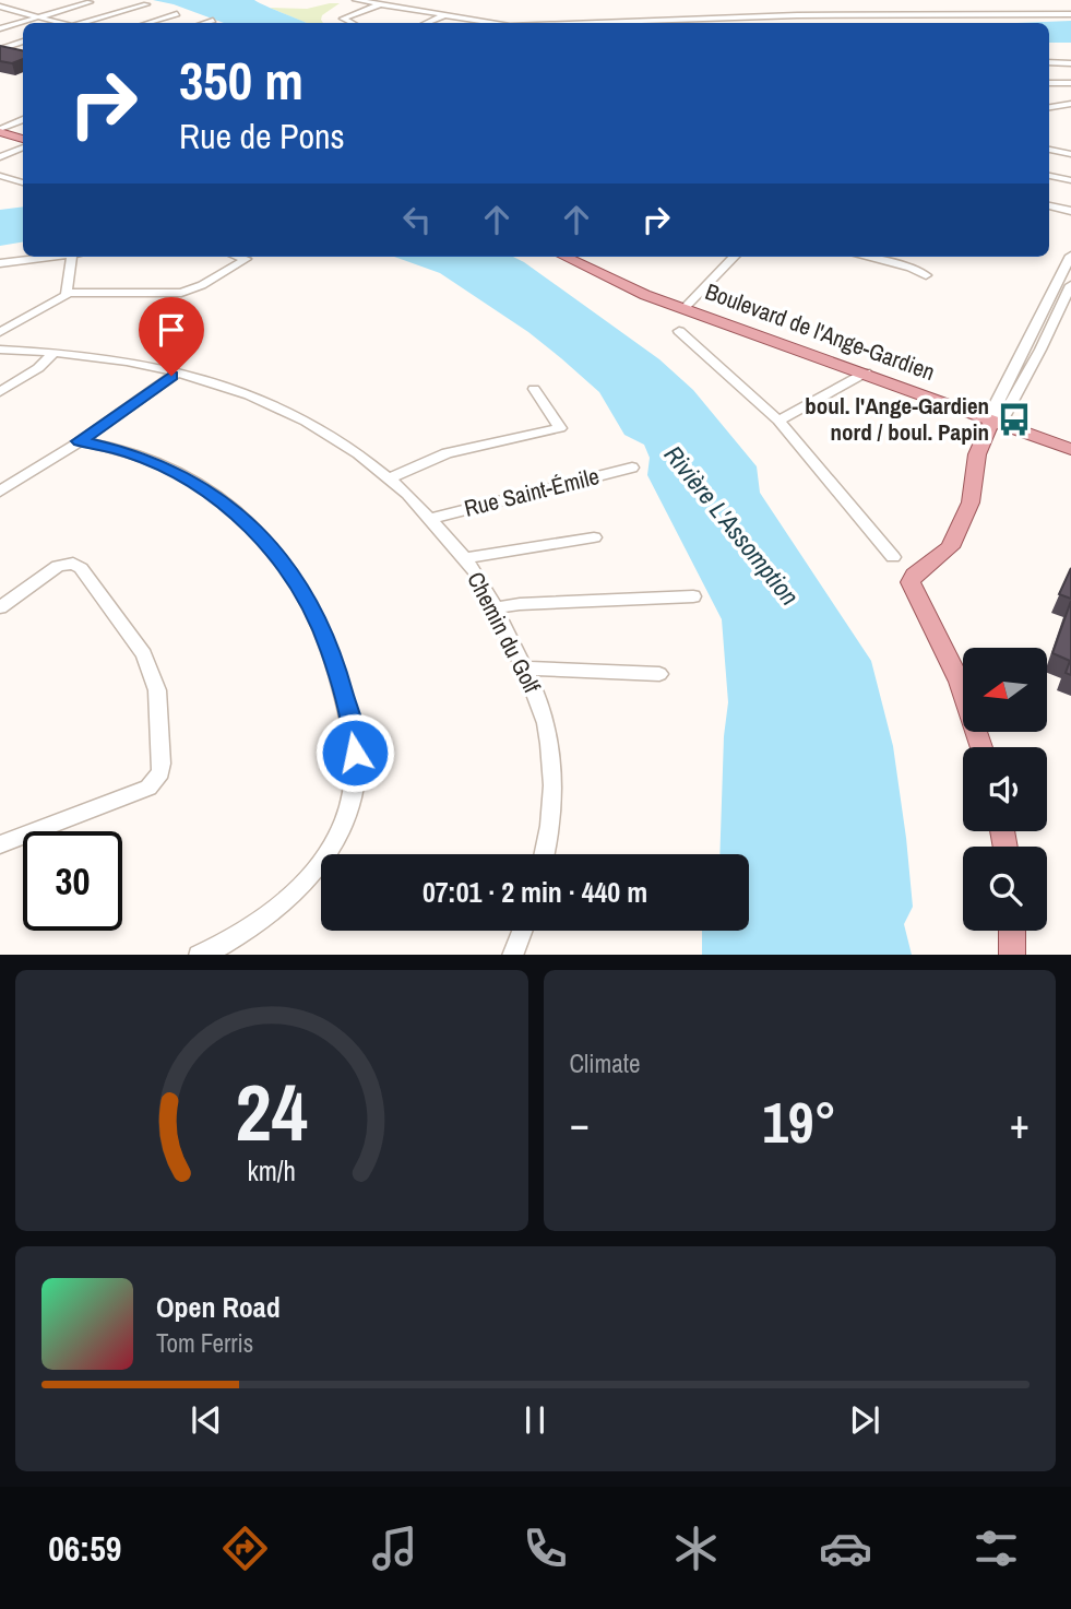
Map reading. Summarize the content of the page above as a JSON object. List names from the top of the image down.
{
  "streets": {
    "main road": ["Boulevard de l'Ange-Gardien"],
    "street": ["Rue Saint-Émile", "Chemin du Golf"]
  },
  "crossings": [
    ["Rue Saint-Émile", "Chemin du Golf"]
  ],
  "water": ["Rivière L'Assomption"],
  "places": {
    "bus stop": ["boul. l'Ange-Gardien nord / boul. Papin"]
  },
  "north": "left",
  "page": {
    "turn": ["350 m", "Rue de Pons"],
    "limit": "30",
    "trip": "07:01 · 2 min · 440 m",
    "tile": "Climate",
    "heat": ["−", "19°", "+"],
    "song": ["Open Road", "Tom Ferris"],
    "tabs": "06:59",
    "gauge": ["24", "km/h"]
  }
}
